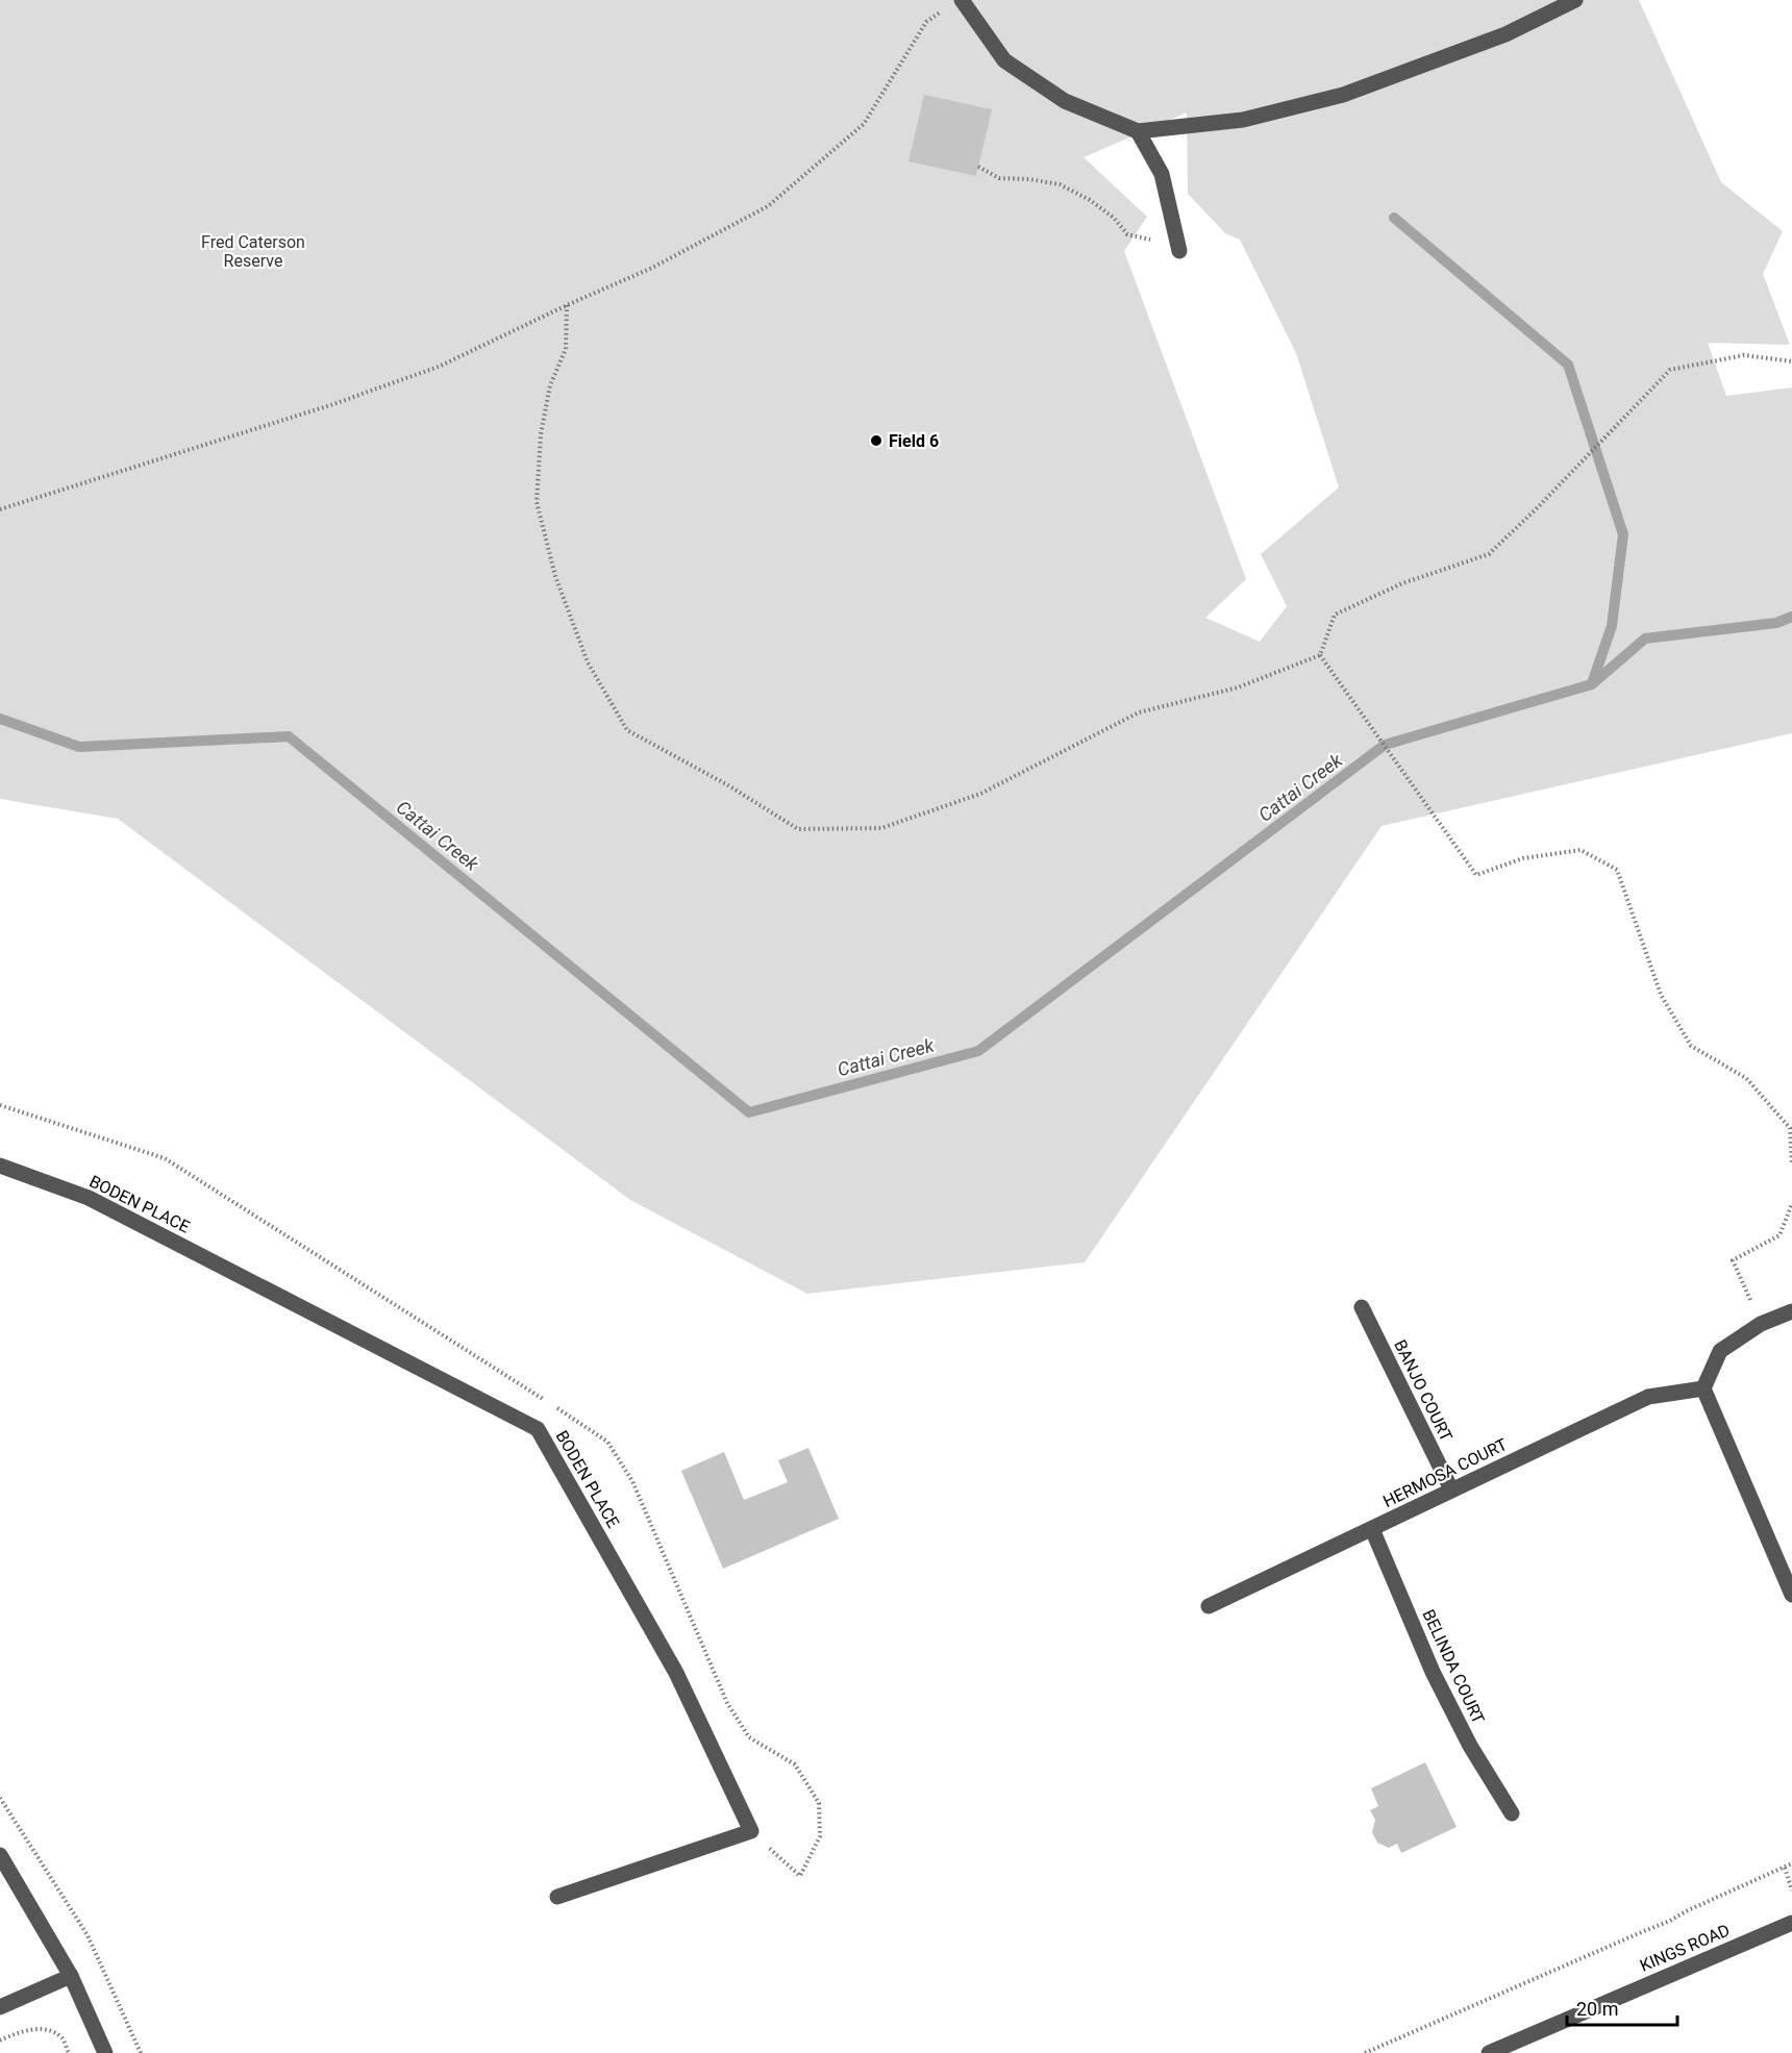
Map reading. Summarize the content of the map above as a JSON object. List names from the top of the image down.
{
  "streets": {
    "street": [
      "BODEN PLACE",
      "BANJO COURT",
      "HERMOSA COURT",
      "BELINDA COURT",
      "KINGS ROAD"
    ]
  },
  "crossings": [
    ["BANJO COURT", "HERMOSA COURT"],
    ["HERMOSA COURT", "BELINDA COURT"]
  ],
  "water": ["Cattai Creek"],
  "parks": ["Fred Caterson Reserve"],
  "places": ["Field 6"],
  "scale_bar": "20 m"
}
